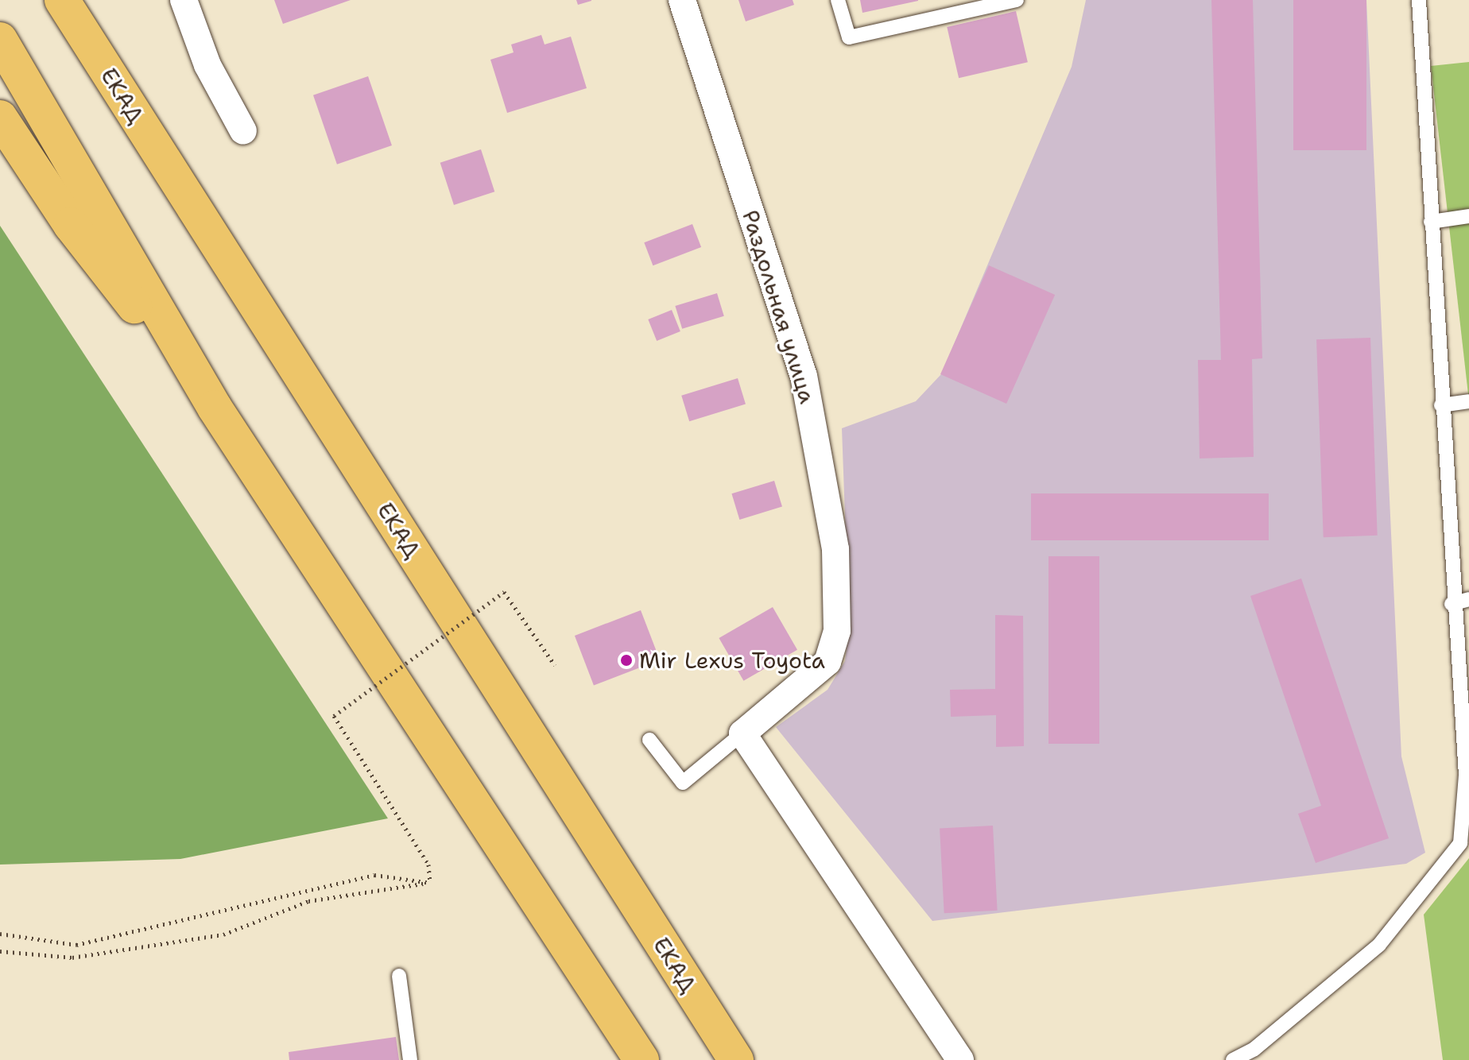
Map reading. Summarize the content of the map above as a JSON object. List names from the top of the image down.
{
  "streets": {
    "highway": ["ЕКАД"],
    "street": ["Раздольная улица"]
  },
  "places": ["Mir Lexus Toyota"]
}
